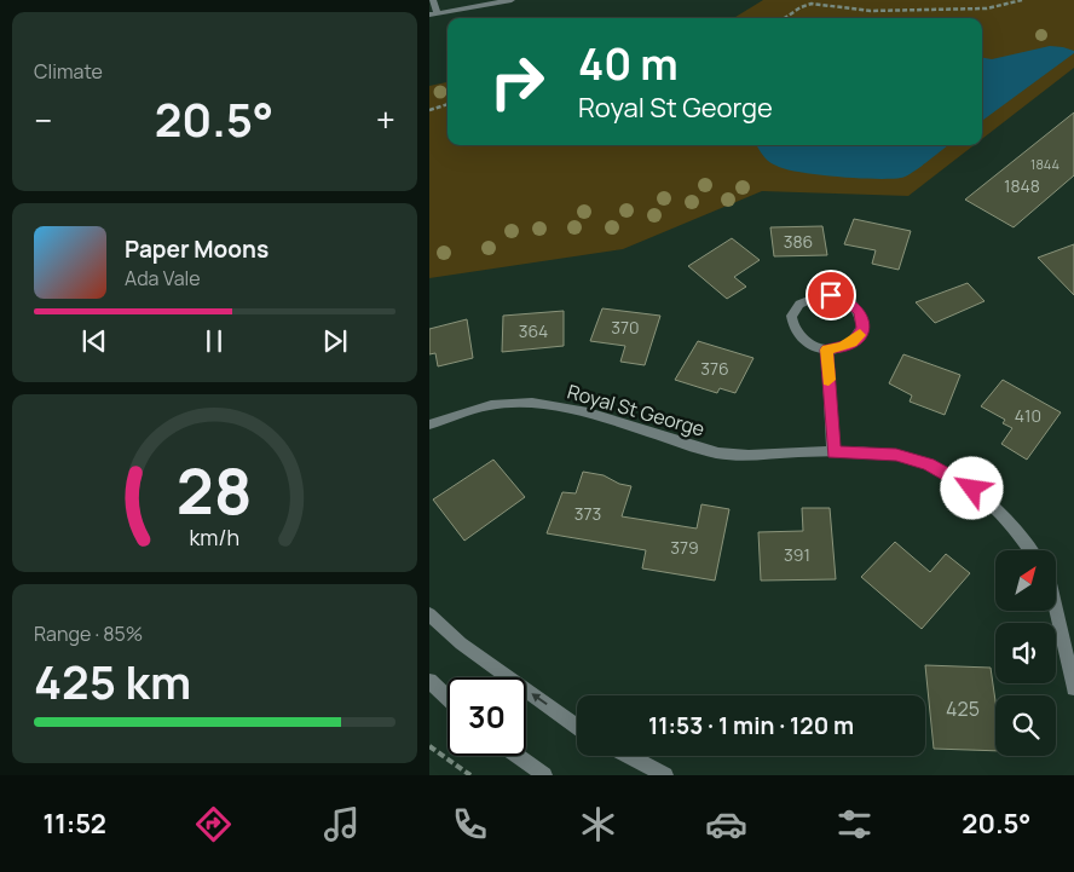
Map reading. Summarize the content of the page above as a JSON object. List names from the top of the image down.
{
  "streets": {
    "street": ["Royal St George"]
  },
  "house_numbers": [
    "1844",
    "1848",
    "386",
    "370",
    "364",
    "376",
    "410",
    "373",
    "379",
    "391",
    "425"
  ],
  "north": "top right",
  "page": {
    "tile": [
      "Climate",
      ["Range · 85%", "425 km"]
    ],
    "turn": ["40 m", "Royal St George"],
    "heat": ["−", "20.5°", "+"],
    "song": ["Paper Moons", "Ada Vale"],
    "limit": "30",
    "trip": "11:53 · 1 min · 120 m",
    "tabs": ["11:52", "20.5°"],
    "gauge": ["28", "km/h"]
  }
}
